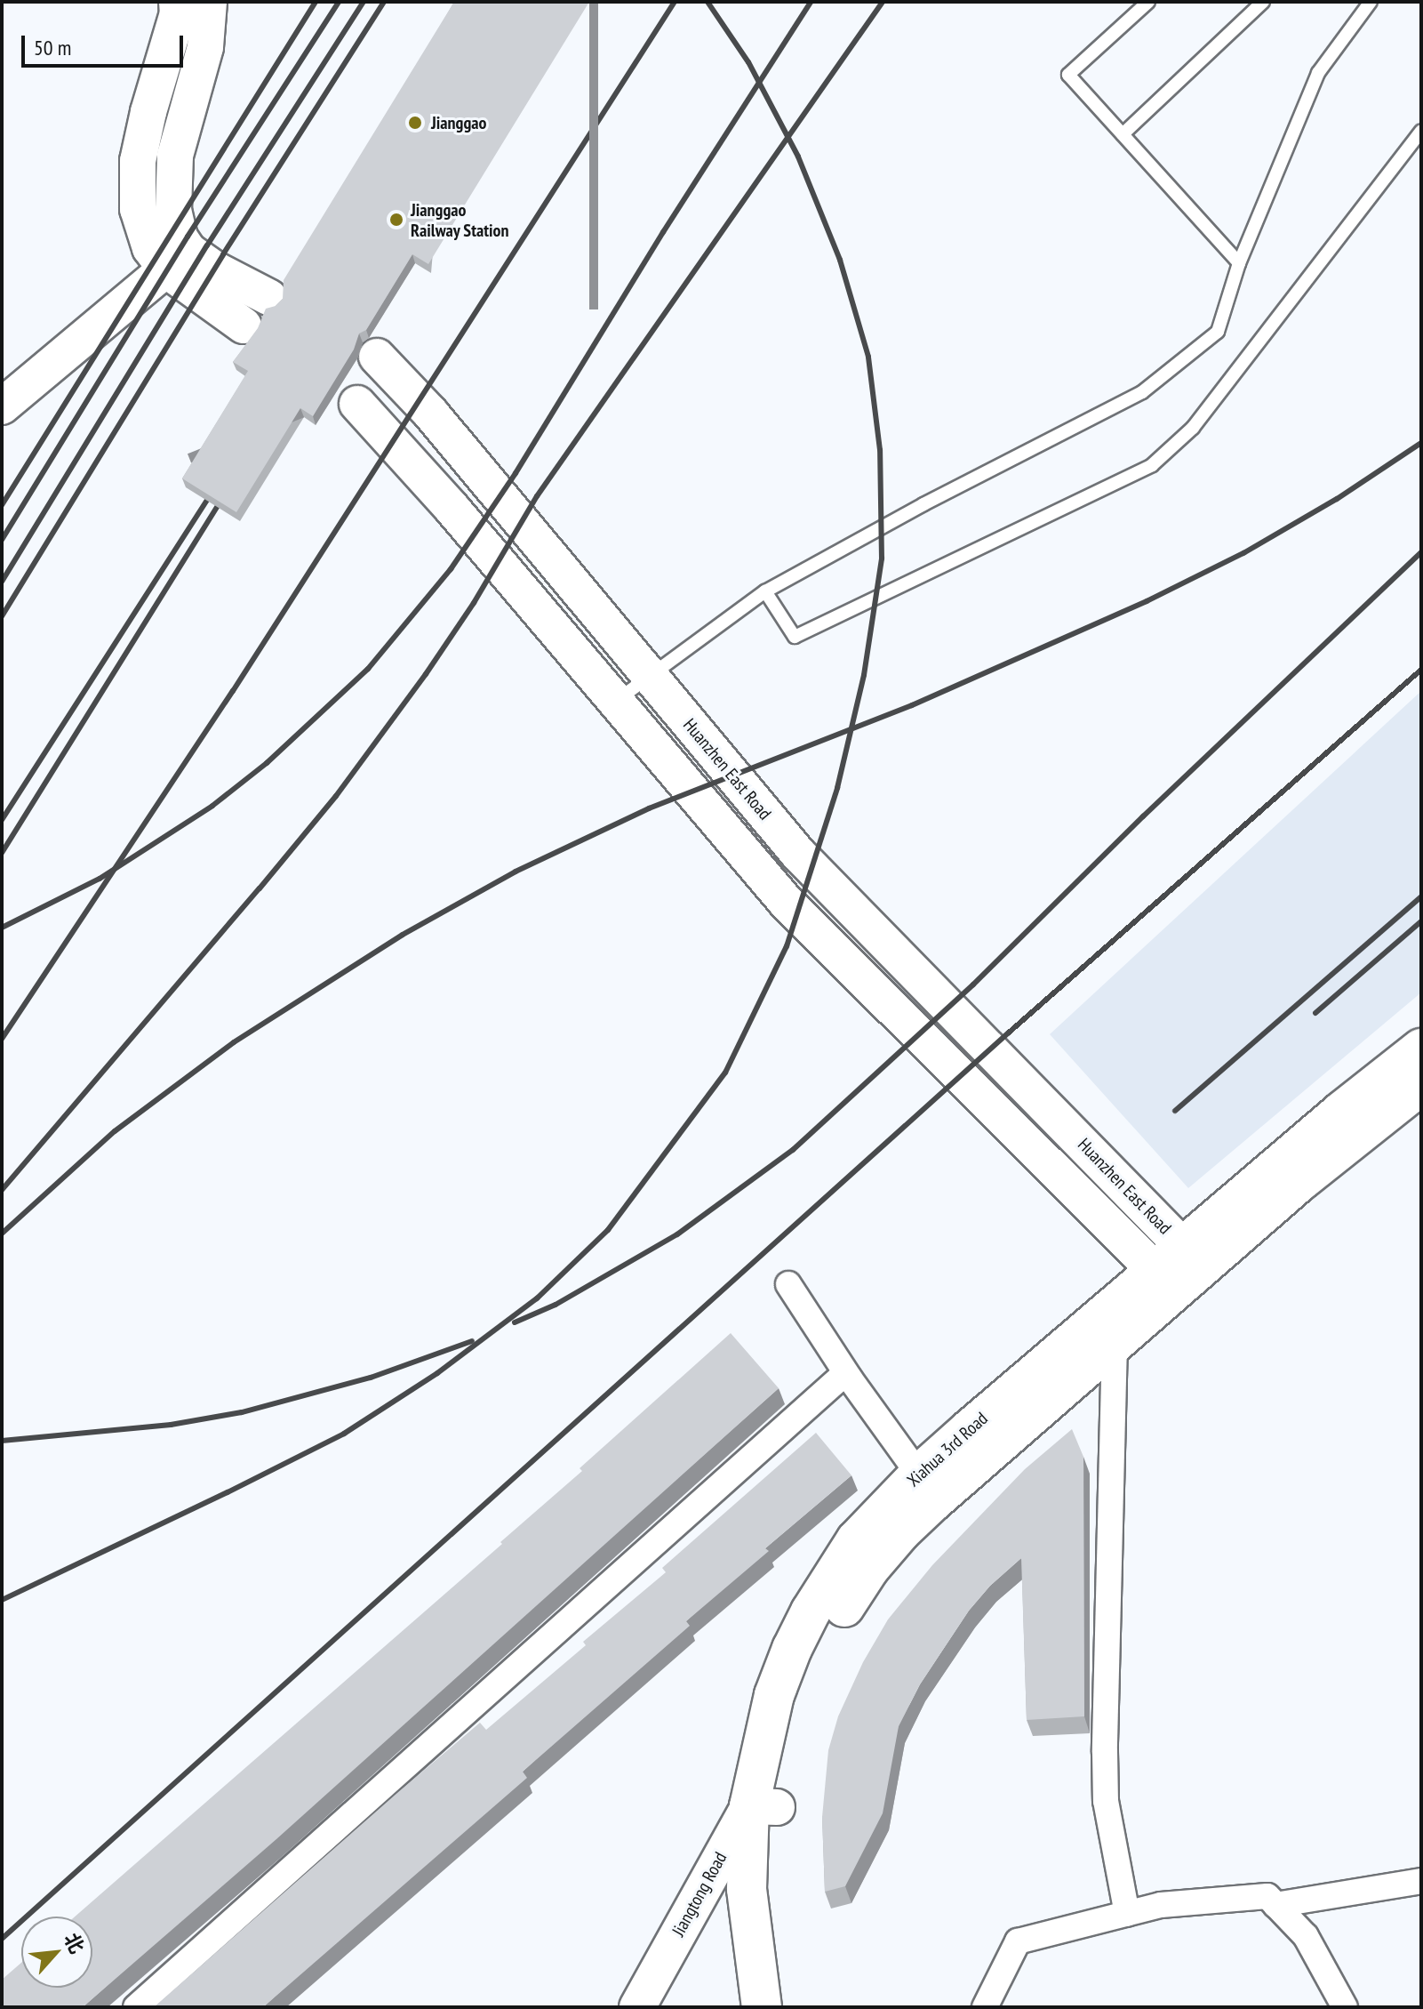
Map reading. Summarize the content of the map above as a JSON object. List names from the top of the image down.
{
  "streets": {
    "main road": ["Xiahua 3rd Road"],
    "street": ["Huanzhen East Road", "Jiangtong Road"]
  },
  "crossings": [
    ["Huanzhen East Road", "Xiahua 3rd Road"],
    ["Xiahua 3rd Road", "Jiangtong Road"]
  ],
  "places": ["Jianggao", "Jianggao Railway Station"],
  "scale_bar": "50 m",
  "north": "top right"
}
